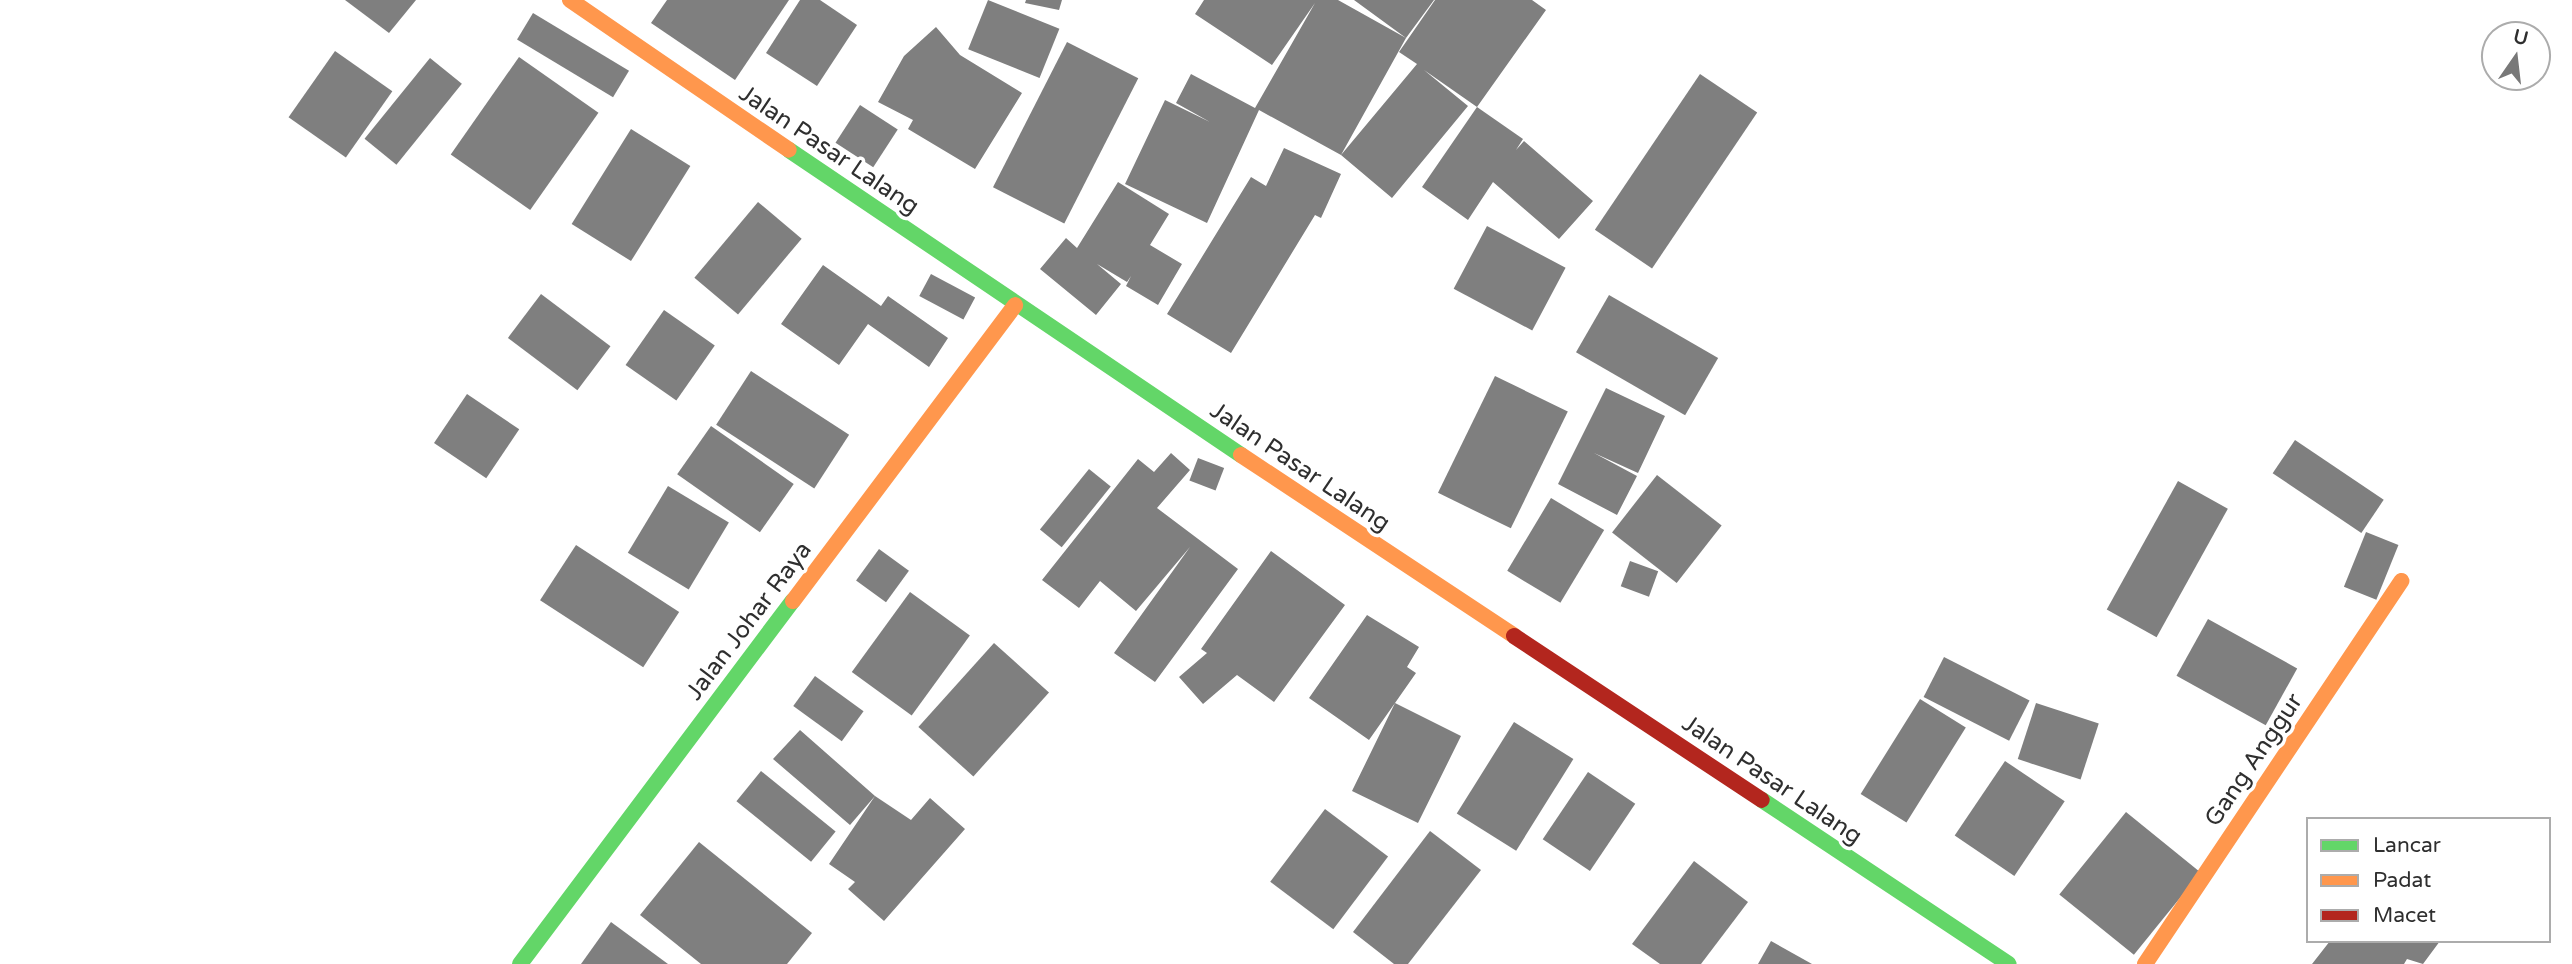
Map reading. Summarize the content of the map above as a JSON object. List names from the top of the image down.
{
  "streets": {
    "street": ["Jalan Pasar Lalang", "Jalan Johar Raya", "Gang Anggur"]
  },
  "crossings": [
    ["Jalan Pasar Lalang", "Jalan Johar Raya"]
  ],
  "legend": ["Lancar", "Padat", "Macet"],
  "north": "top"
}
